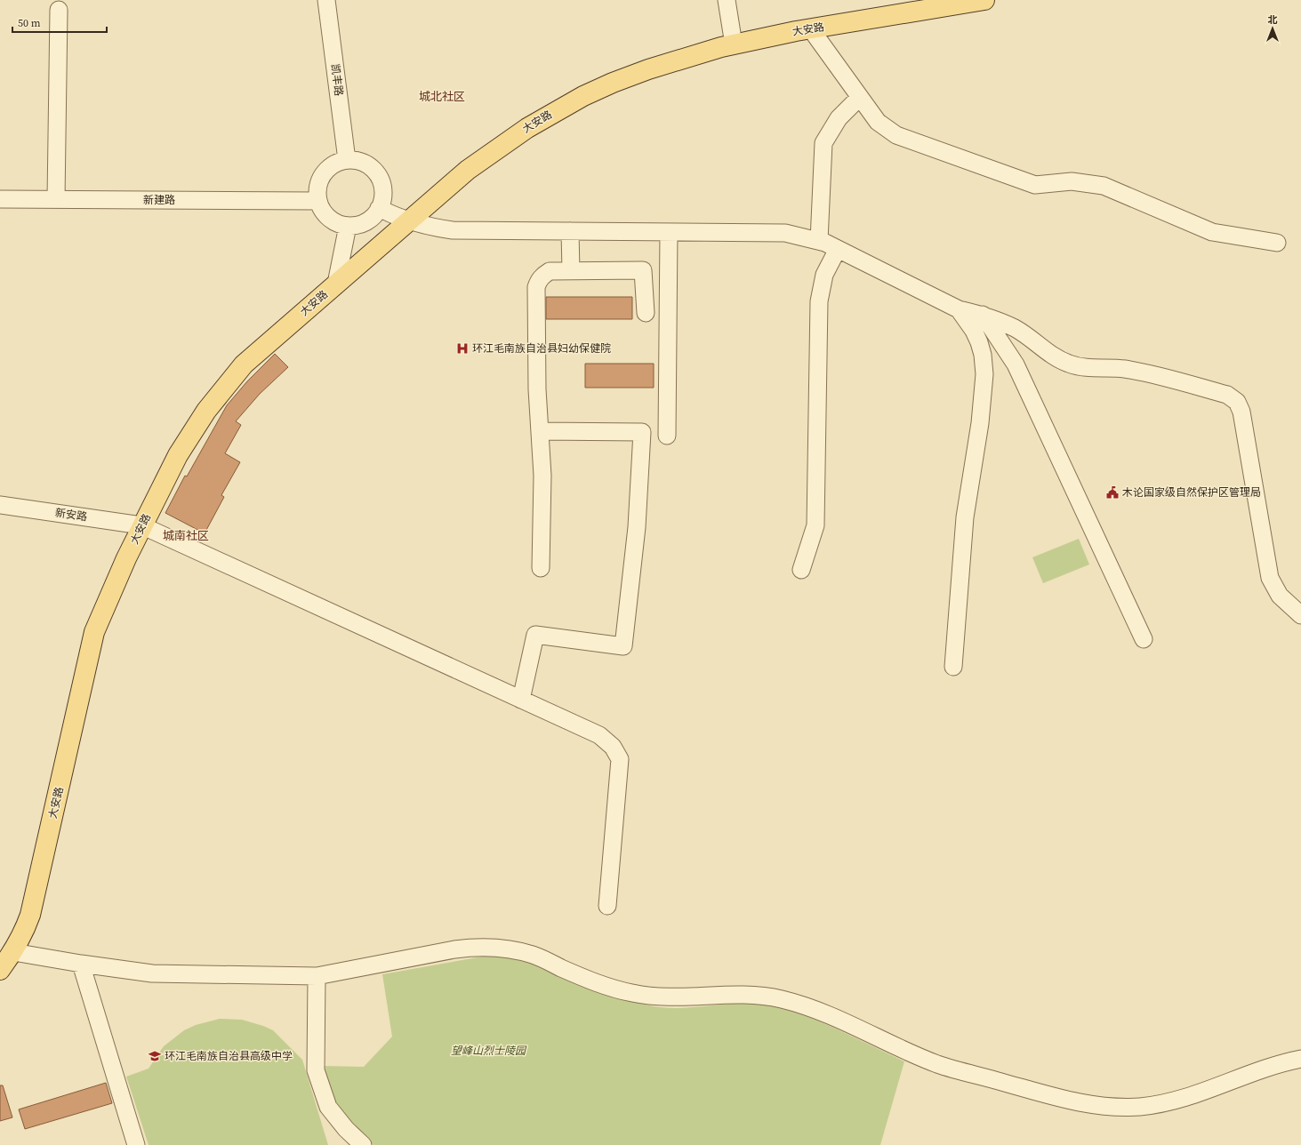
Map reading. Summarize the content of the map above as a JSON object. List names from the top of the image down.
{
  "streets": {
    "main road": ["大安路"],
    "street": ["凯丰路", "新建路", "新安路"]
  },
  "crossings": [
    ["大安路", "新安路"],
    ["凯丰路", "新建路"]
  ],
  "districts": ["城北社区", "城南社区"],
  "parks": ["望峰山烈士陵园"],
  "places": {
    "hospital": ["环江毛南族自治县妇幼保健院"],
    "public building": ["木论国家级自然保护区管理局"],
    "school or university": ["环江毛南族自治县高级中学"]
  },
  "scale_bar": "50 m",
  "north": "top"
}
